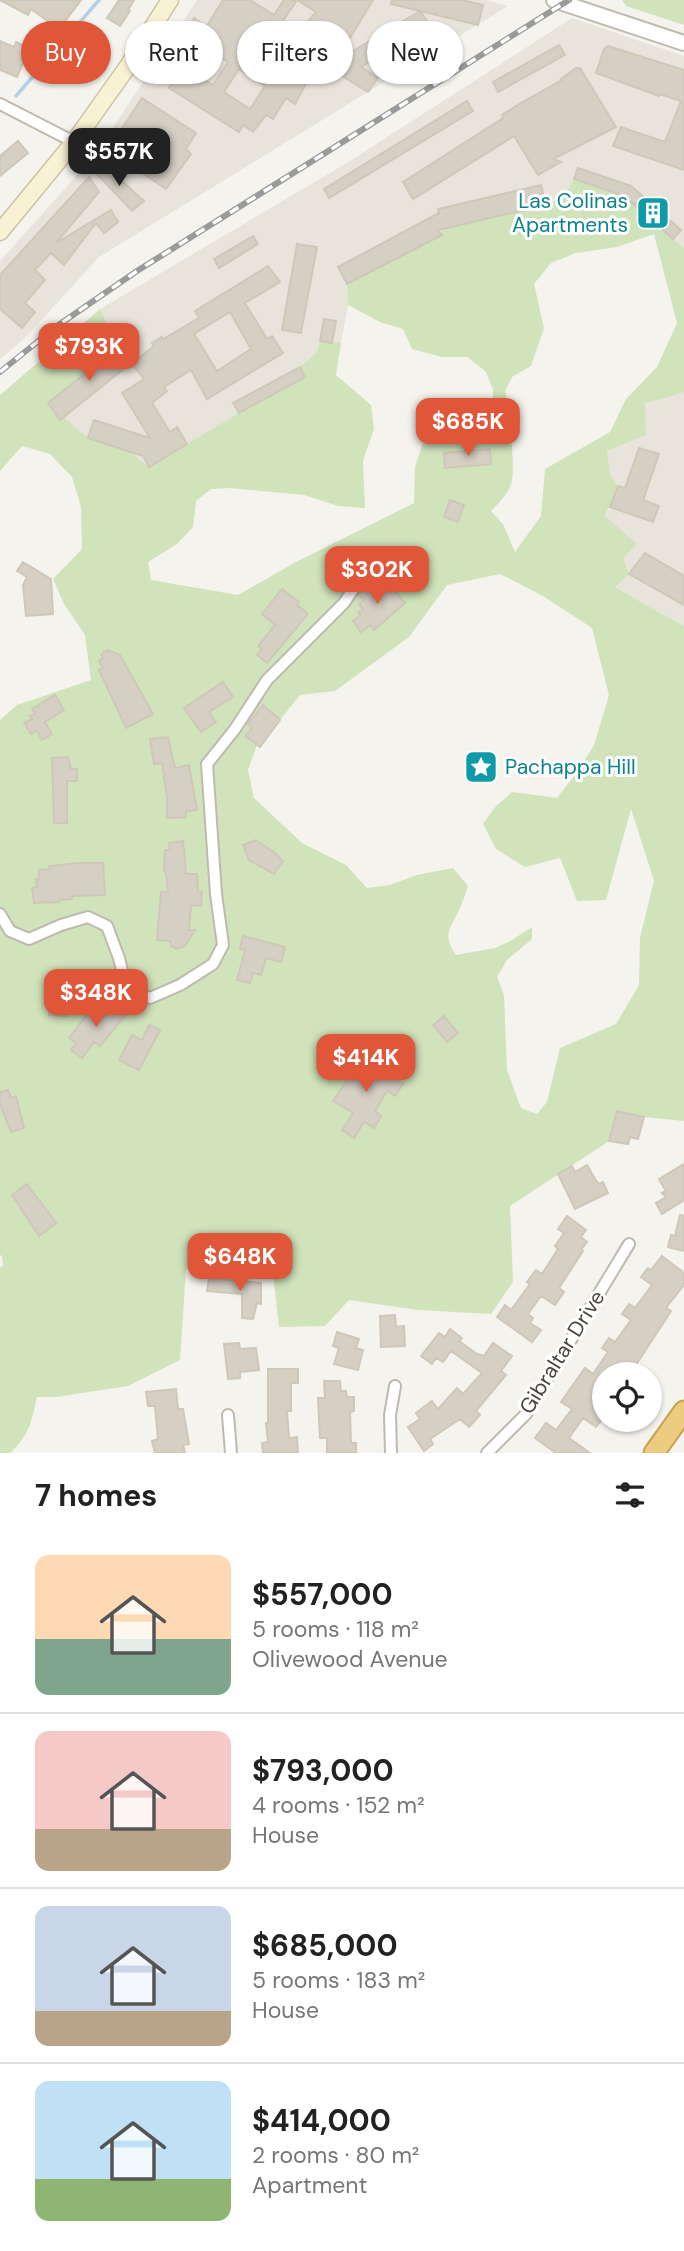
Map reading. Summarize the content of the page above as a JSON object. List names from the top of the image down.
{
  "streets": {
    "street": ["Gibraltar Drive"]
  },
  "places": {
    "building": ["Las Colinas Apartments"],
    "place": ["Pachappa Hill"]
  },
  "page": {
    "chip": [
      "Buy",
      "Rent",
      "Filters",
      "New"
    ],
    "price": [
      "$557K",
      "$793K",
      "$685K",
      "$302K",
      "$348K",
      "$414K",
      "$648K"
    ],
    "heading": "7 homes",
    "list": [
      {
        "name": "$557,000",
        "note": "5 rooms · 118 m² · Olivewood Avenue"
      },
      {
        "name": "$793,000",
        "note": "4 rooms · 152 m² · House"
      },
      {
        "name": "$685,000",
        "note": "5 rooms · 183 m² · House"
      },
      {
        "name": "$414,000",
        "note": "2 rooms · 80 m² · Apartment"
      }
    ]
  }
}
